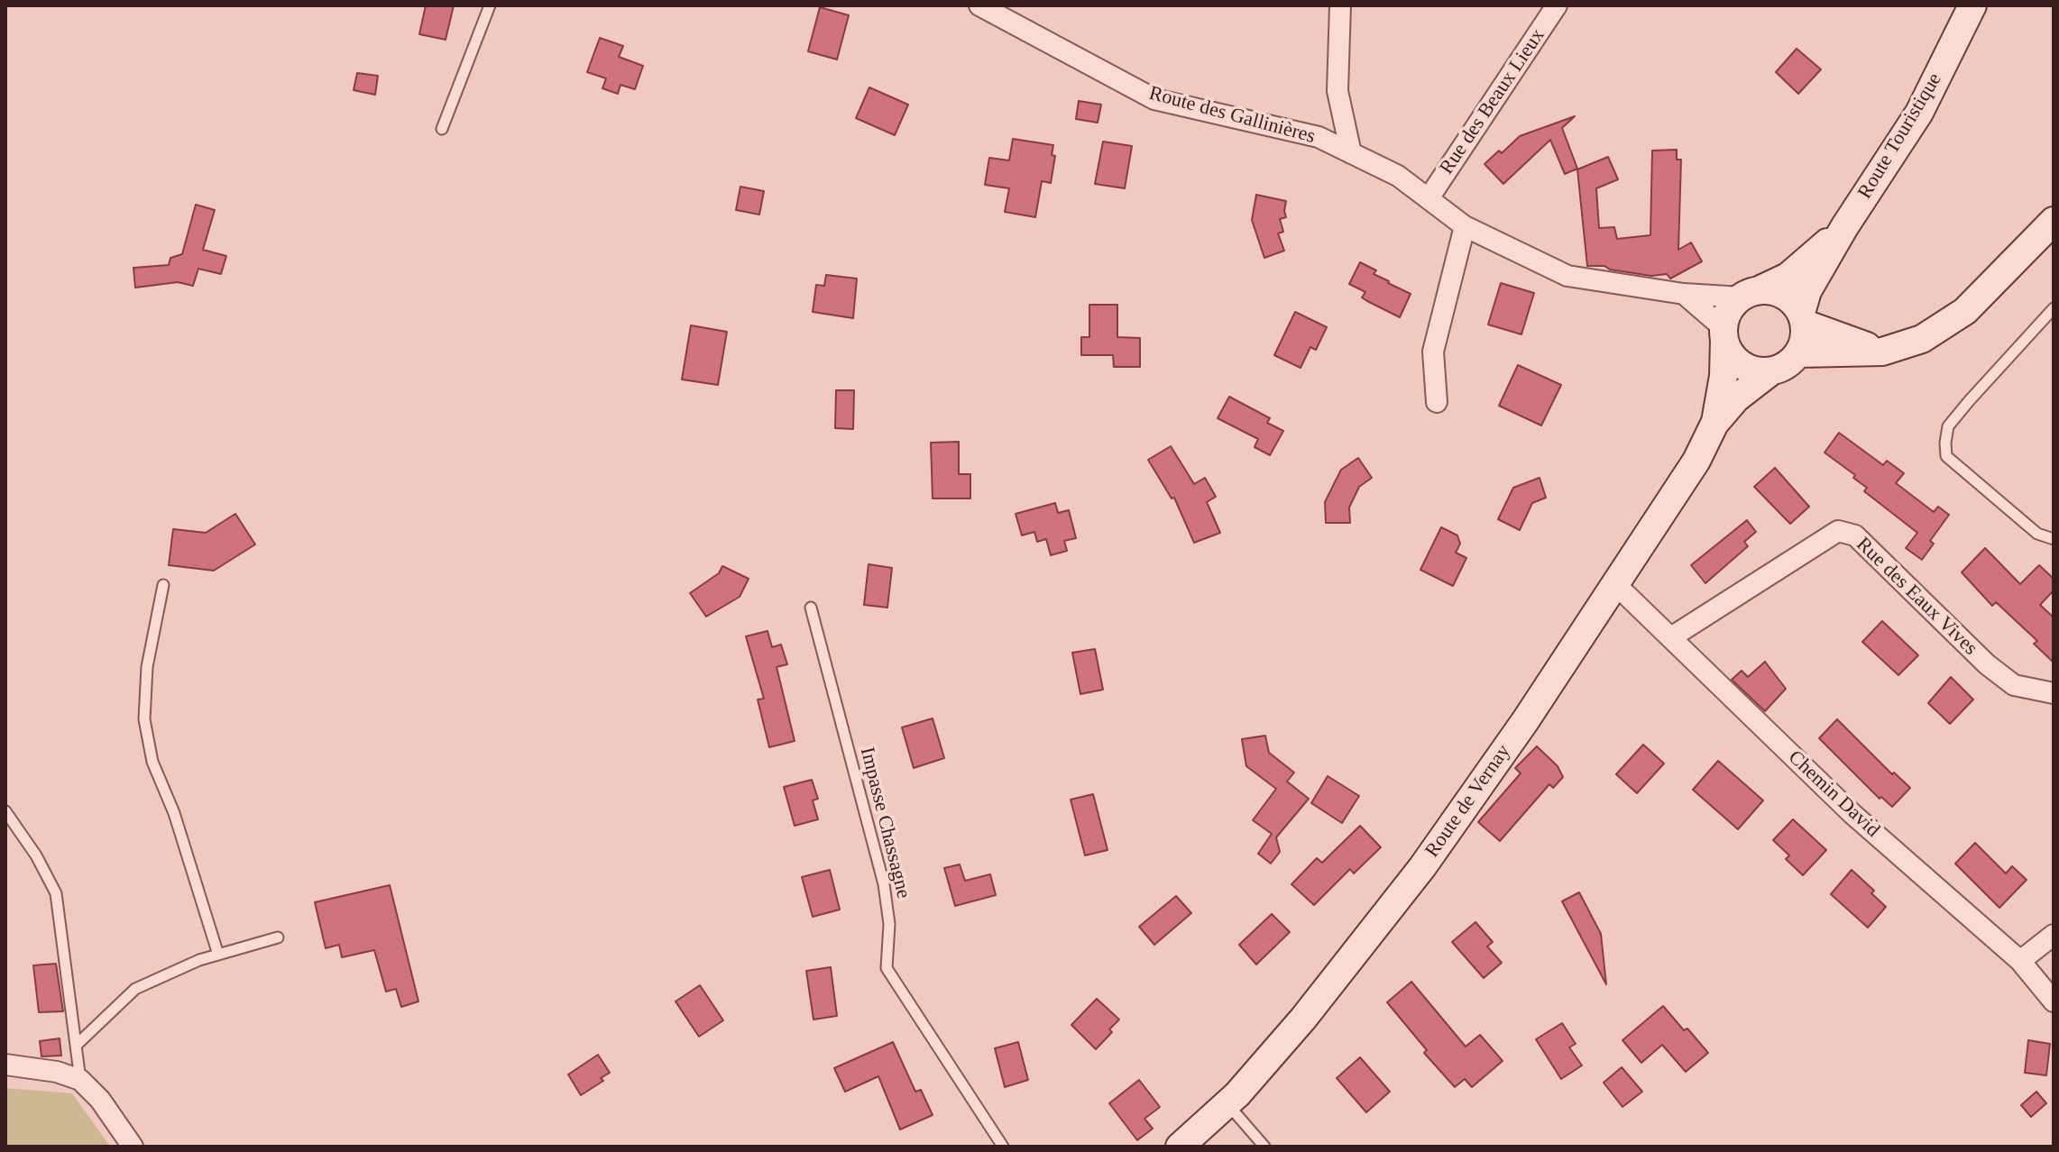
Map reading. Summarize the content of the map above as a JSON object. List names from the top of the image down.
{
  "streets": {
    "street": [
      "Rue des Beaux Lieux",
      "Route des Gallinières",
      "Route Touristique",
      "Rue des Eaux Vives",
      "Chemin David",
      "Route de Vernay"
    ],
    "lane": ["Impasse Chassagne"]
  },
  "crossings": [
    ["Rue des Beaux Lieux", "Route des Gallinières"],
    ["Route des Gallinières", "Route Touristique"],
    ["Route des Gallinières", "Route de Vernay"],
    ["Route Touristique", "Route de Vernay"],
    ["Rue des Eaux Vives", "Chemin David"],
    ["Chemin David", "Route de Vernay"]
  ]
}
